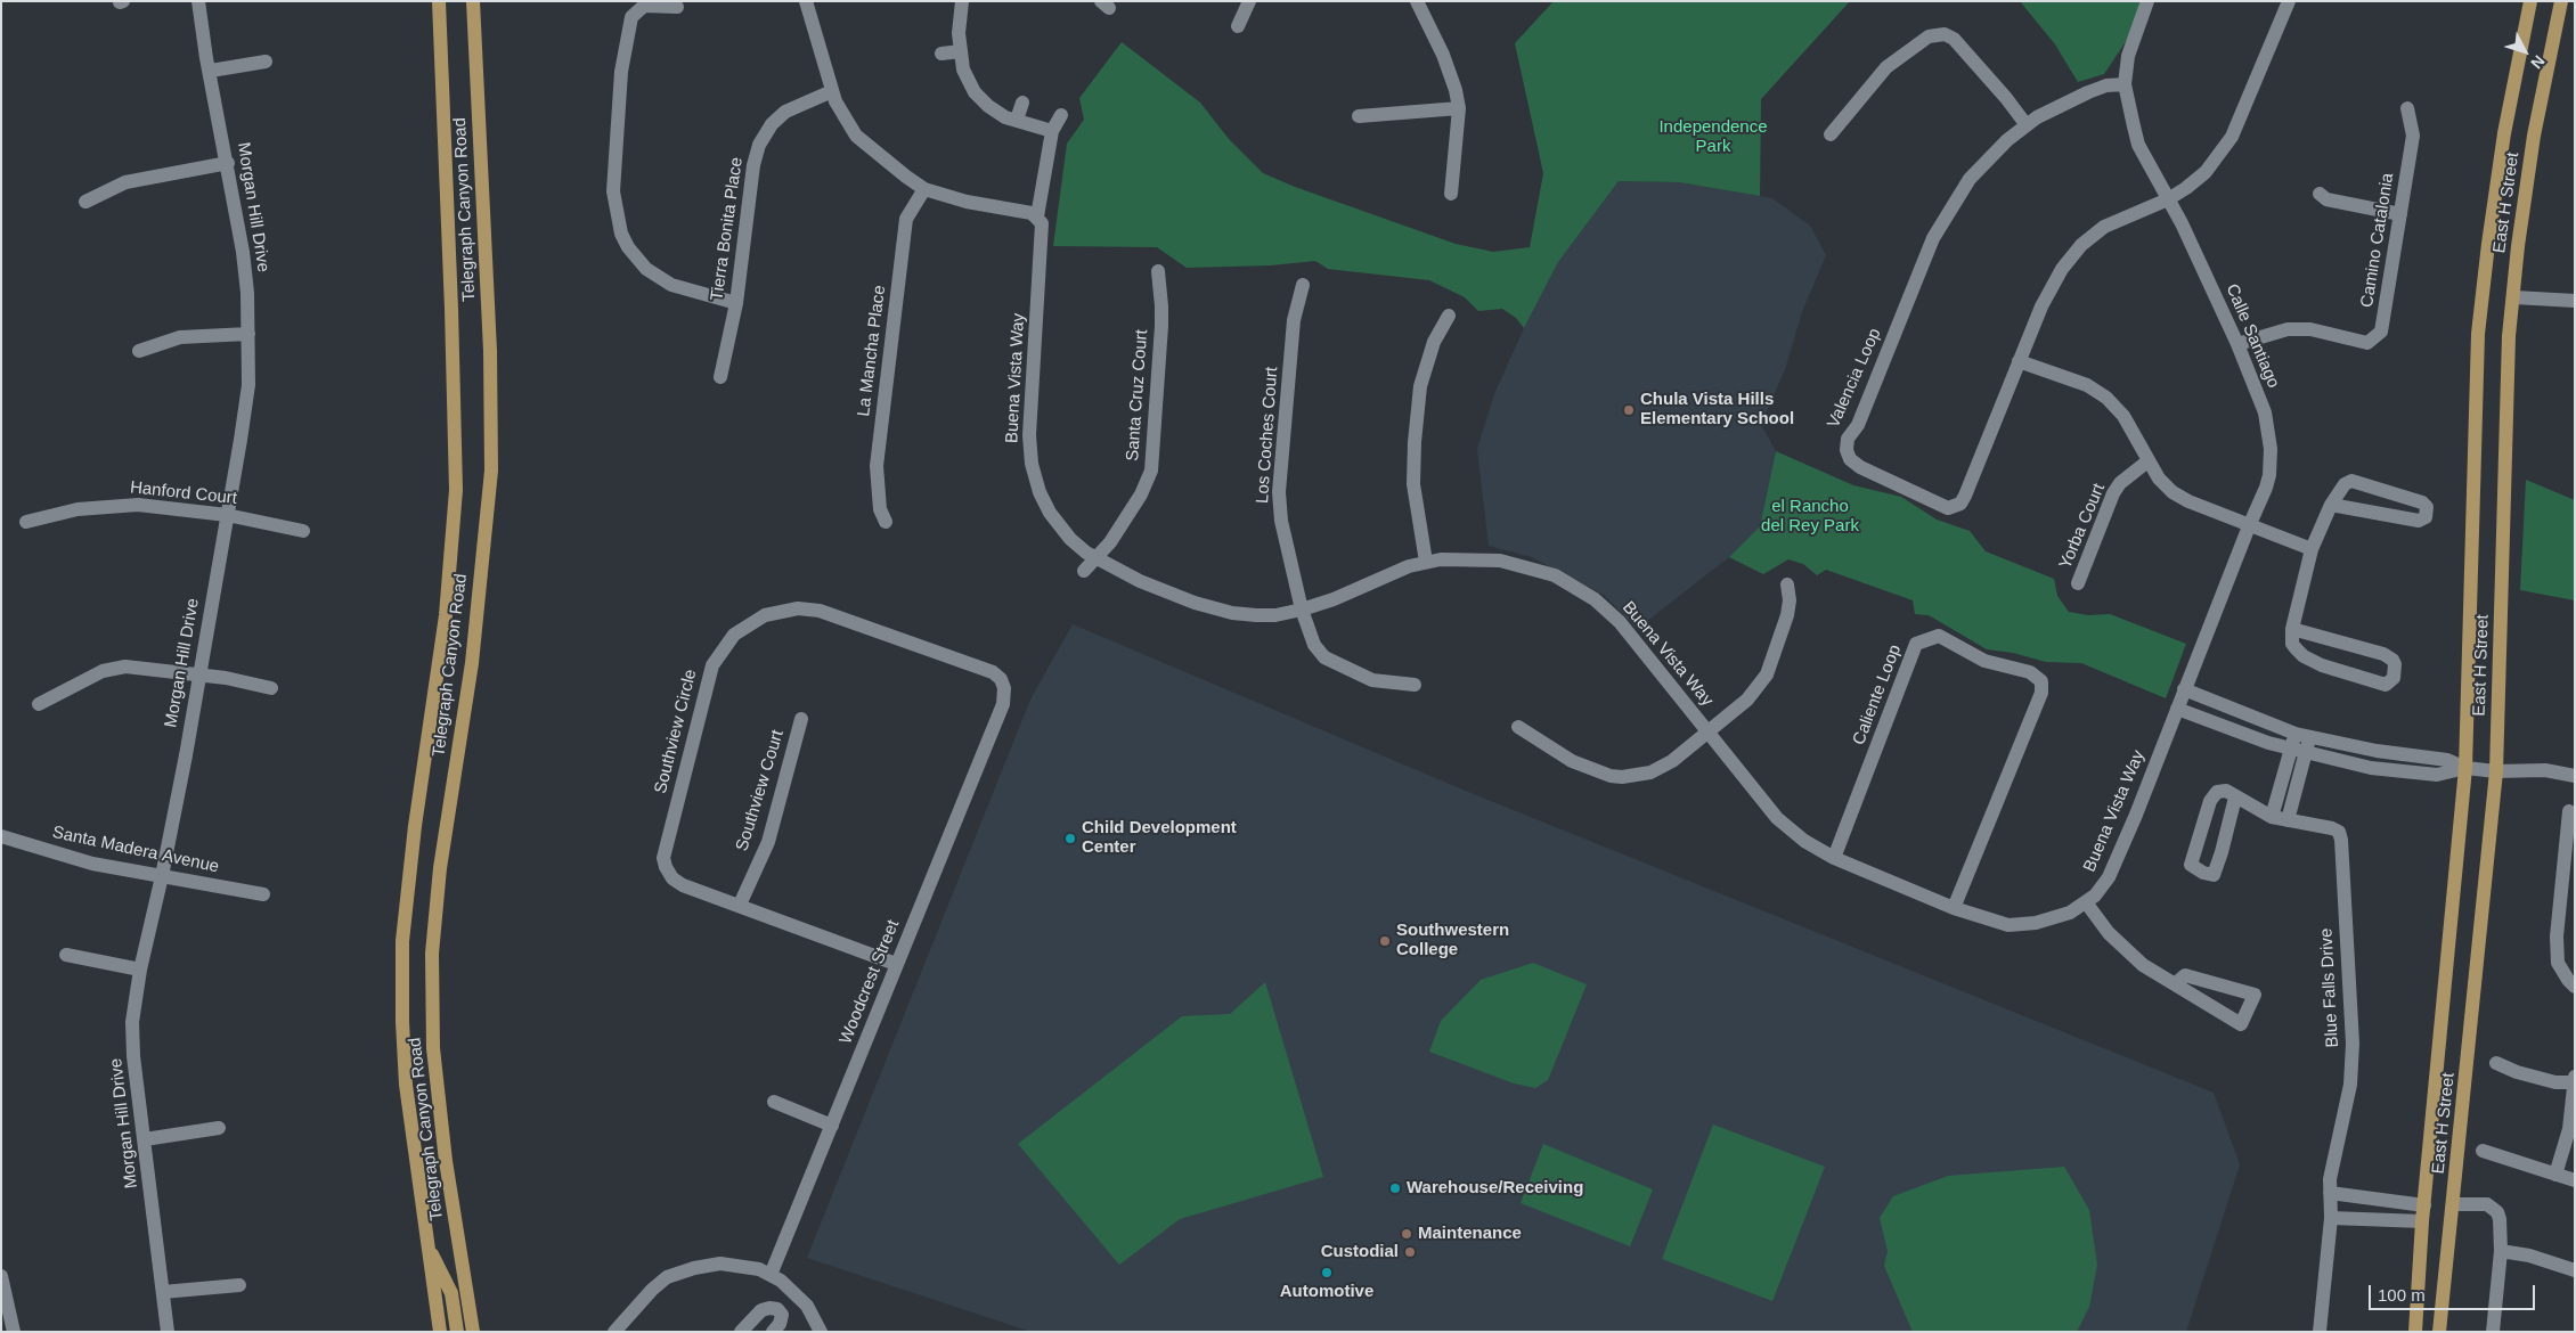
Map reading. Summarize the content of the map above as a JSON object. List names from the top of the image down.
{
  "streets": {
    "main road": ["East H Street", "Telegraph Canyon Road"],
    "street": [
      "Morgan Hill Drive",
      "Tierra Bonita Place",
      "Camino Catalonia",
      "Calle Santiago",
      "La Mancha Place",
      "Buena Vista Way",
      "Valencia Loop",
      "Santa Cruz Court",
      "Los Coches Court",
      "Hanford Court",
      "Yorba Court",
      "Caliente Loop",
      "Southview Circle",
      "Southview Court",
      "Santa Madera Avenue",
      "Woodcrest Street",
      "Blue Falls Drive"
    ]
  },
  "crossings": [
    ["Morgan Hill Drive", "Hanford Court"],
    ["Morgan Hill Drive", "Santa Madera Avenue"],
    ["Camino Catalonia", "Calle Santiago"],
    ["Calle Santiago", "Buena Vista Way"],
    ["Calle Santiago", "Valencia Loop"],
    ["Buena Vista Way", "Santa Cruz Court"],
    ["Buena Vista Way", "Los Coches Court"],
    ["Buena Vista Way", "Caliente Loop"],
    ["Southview Circle", "Southview Court"],
    ["Southview Circle", "Woodcrest Street"]
  ],
  "parks": ["Independence Park", "el Rancho del Rey Park"],
  "places": [
    "Chula Vista Hills Elementary School",
    "Child Development Center",
    "Southwestern College",
    "Warehouse/Receiving",
    "Maintenance",
    "Custodial",
    "Automotive"
  ],
  "scale_bar": "100 m",
  "north": "bottom right"
}
